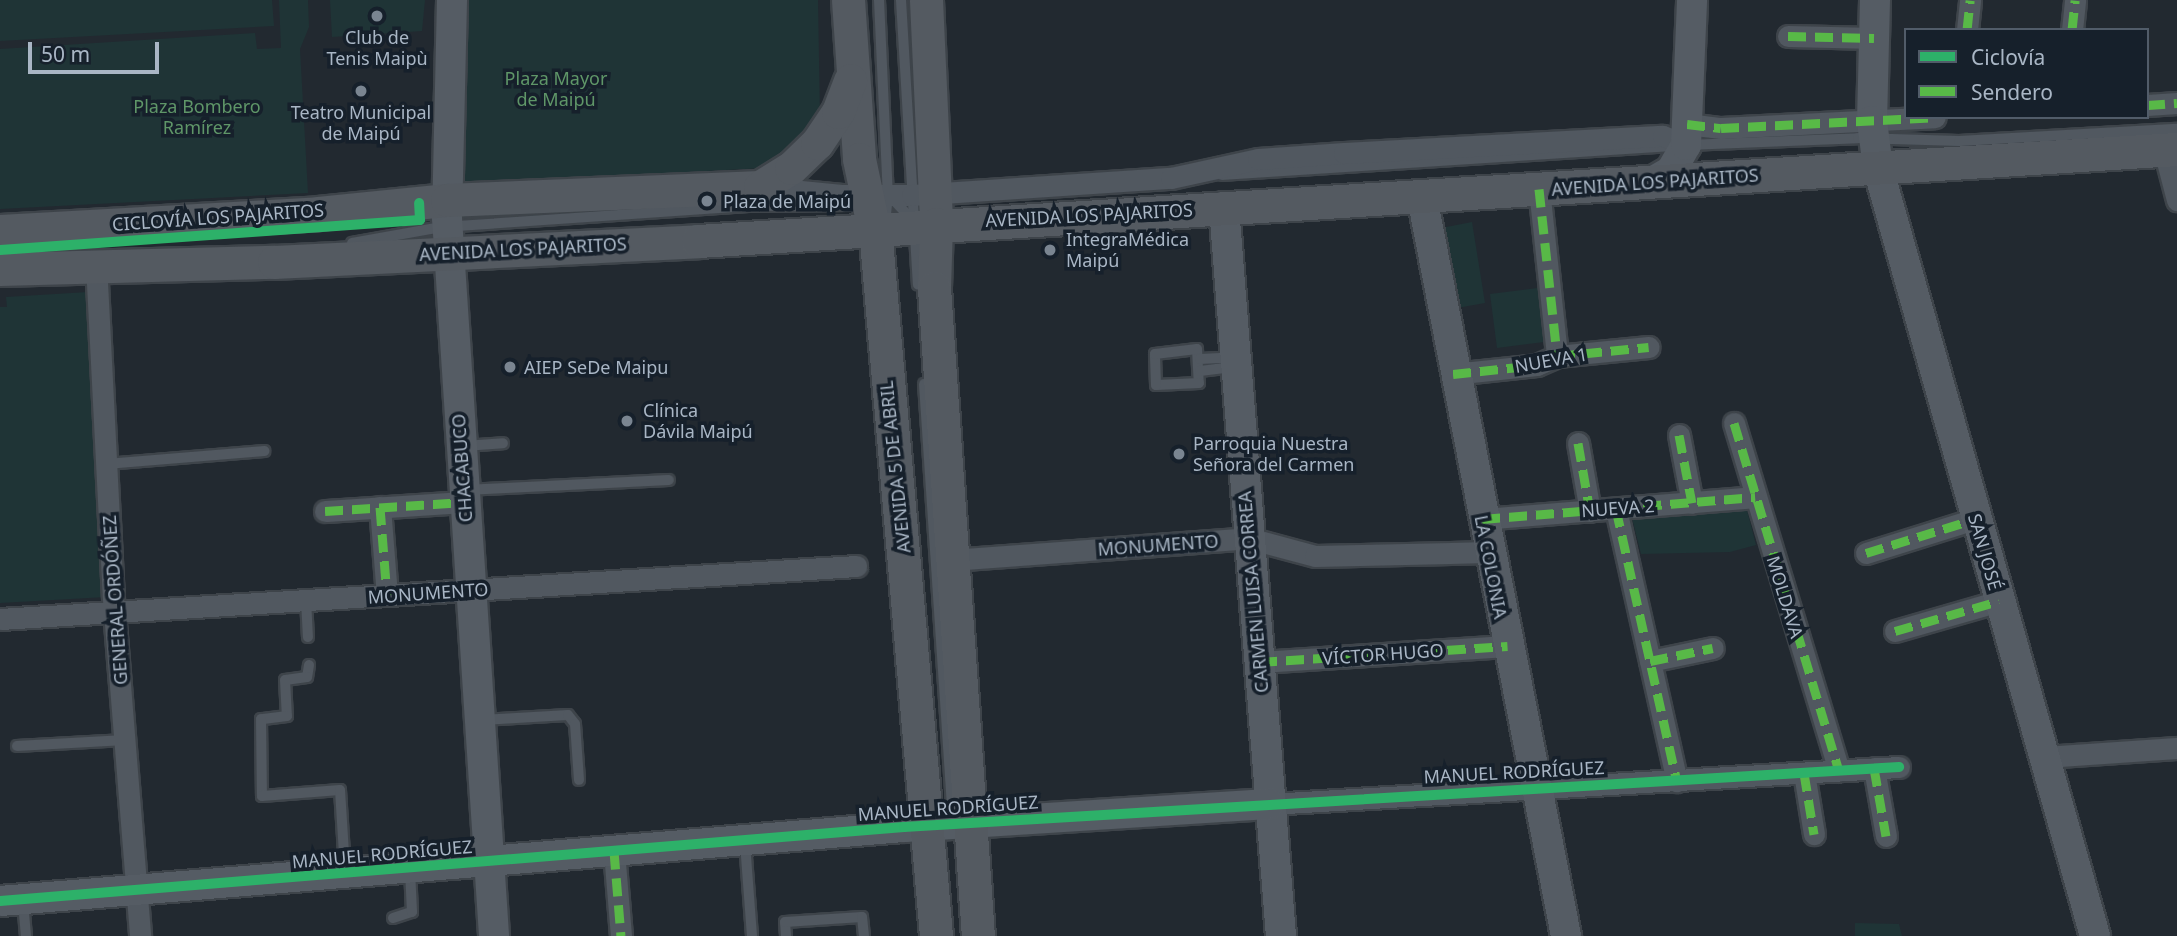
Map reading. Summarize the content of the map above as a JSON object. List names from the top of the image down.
{
  "streets": {
    "main road": ["AVENIDA LOS PAJARITOS", "AVENIDA 5 DE ABRIL"],
    "street": [
      "NUEVA 1",
      "CHACABUCO",
      "NUEVA 2",
      "MONUMENTO",
      "SAN JOSÉ",
      "LA COLONIA",
      "CARMEN LUISA CORREA",
      "MOLDAVA",
      "GENERAL ORDÓÑEZ",
      "VÍCTOR HUGO",
      "MANUEL RODRÍGUEZ"
    ],
    "cycle path": ["CICLOVÍA LOS PAJARITOS"]
  },
  "crossings": [
    ["AVENIDA LOS PAJARITOS", "AVENIDA 5 DE ABRIL"],
    ["AVENIDA LOS PAJARITOS", "CHACABUCO"],
    ["AVENIDA LOS PAJARITOS", "SAN JOSÉ"],
    ["AVENIDA LOS PAJARITOS", "LA COLONIA"],
    ["AVENIDA LOS PAJARITOS", "CARMEN LUISA CORREA"],
    ["AVENIDA LOS PAJARITOS", "GENERAL ORDÓÑEZ"],
    ["NUEVA 1", "LA COLONIA"],
    ["AVENIDA 5 DE ABRIL", "MONUMENTO"],
    ["AVENIDA 5 DE ABRIL", "MANUEL RODRÍGUEZ"],
    ["CHACABUCO", "MONUMENTO"],
    ["CHACABUCO", "MANUEL RODRÍGUEZ"],
    ["NUEVA 2", "LA COLONIA"],
    ["NUEVA 2", "MOLDAVA"],
    ["MONUMENTO", "LA COLONIA"],
    ["MONUMENTO", "CARMEN LUISA CORREA"],
    ["MONUMENTO", "GENERAL ORDÓÑEZ"],
    ["LA COLONIA", "VÍCTOR HUGO"],
    ["LA COLONIA", "MANUEL RODRÍGUEZ"],
    ["CARMEN LUISA CORREA", "VÍCTOR HUGO"],
    ["CARMEN LUISA CORREA", "MANUEL RODRÍGUEZ"],
    ["MOLDAVA", "MANUEL RODRÍGUEZ"],
    ["GENERAL ORDÓÑEZ", "MANUEL RODRÍGUEZ"]
  ],
  "parks": ["Plaza Mayor de Maipú", "Plaza Bombero Ramírez"],
  "places": [
    "Club de Tenis Maipù",
    "Teatro Municipal de Maipú",
    "Plaza de Maipú",
    "IntegraMédica Maipú",
    "AIEP SeDe Maipu",
    "Clínica Dávila Maipú",
    "Parroquia Nuestra Señora del Carmen"
  ],
  "legend": ["Ciclovía", "Sendero"],
  "scale_bar": "50 m"
}
